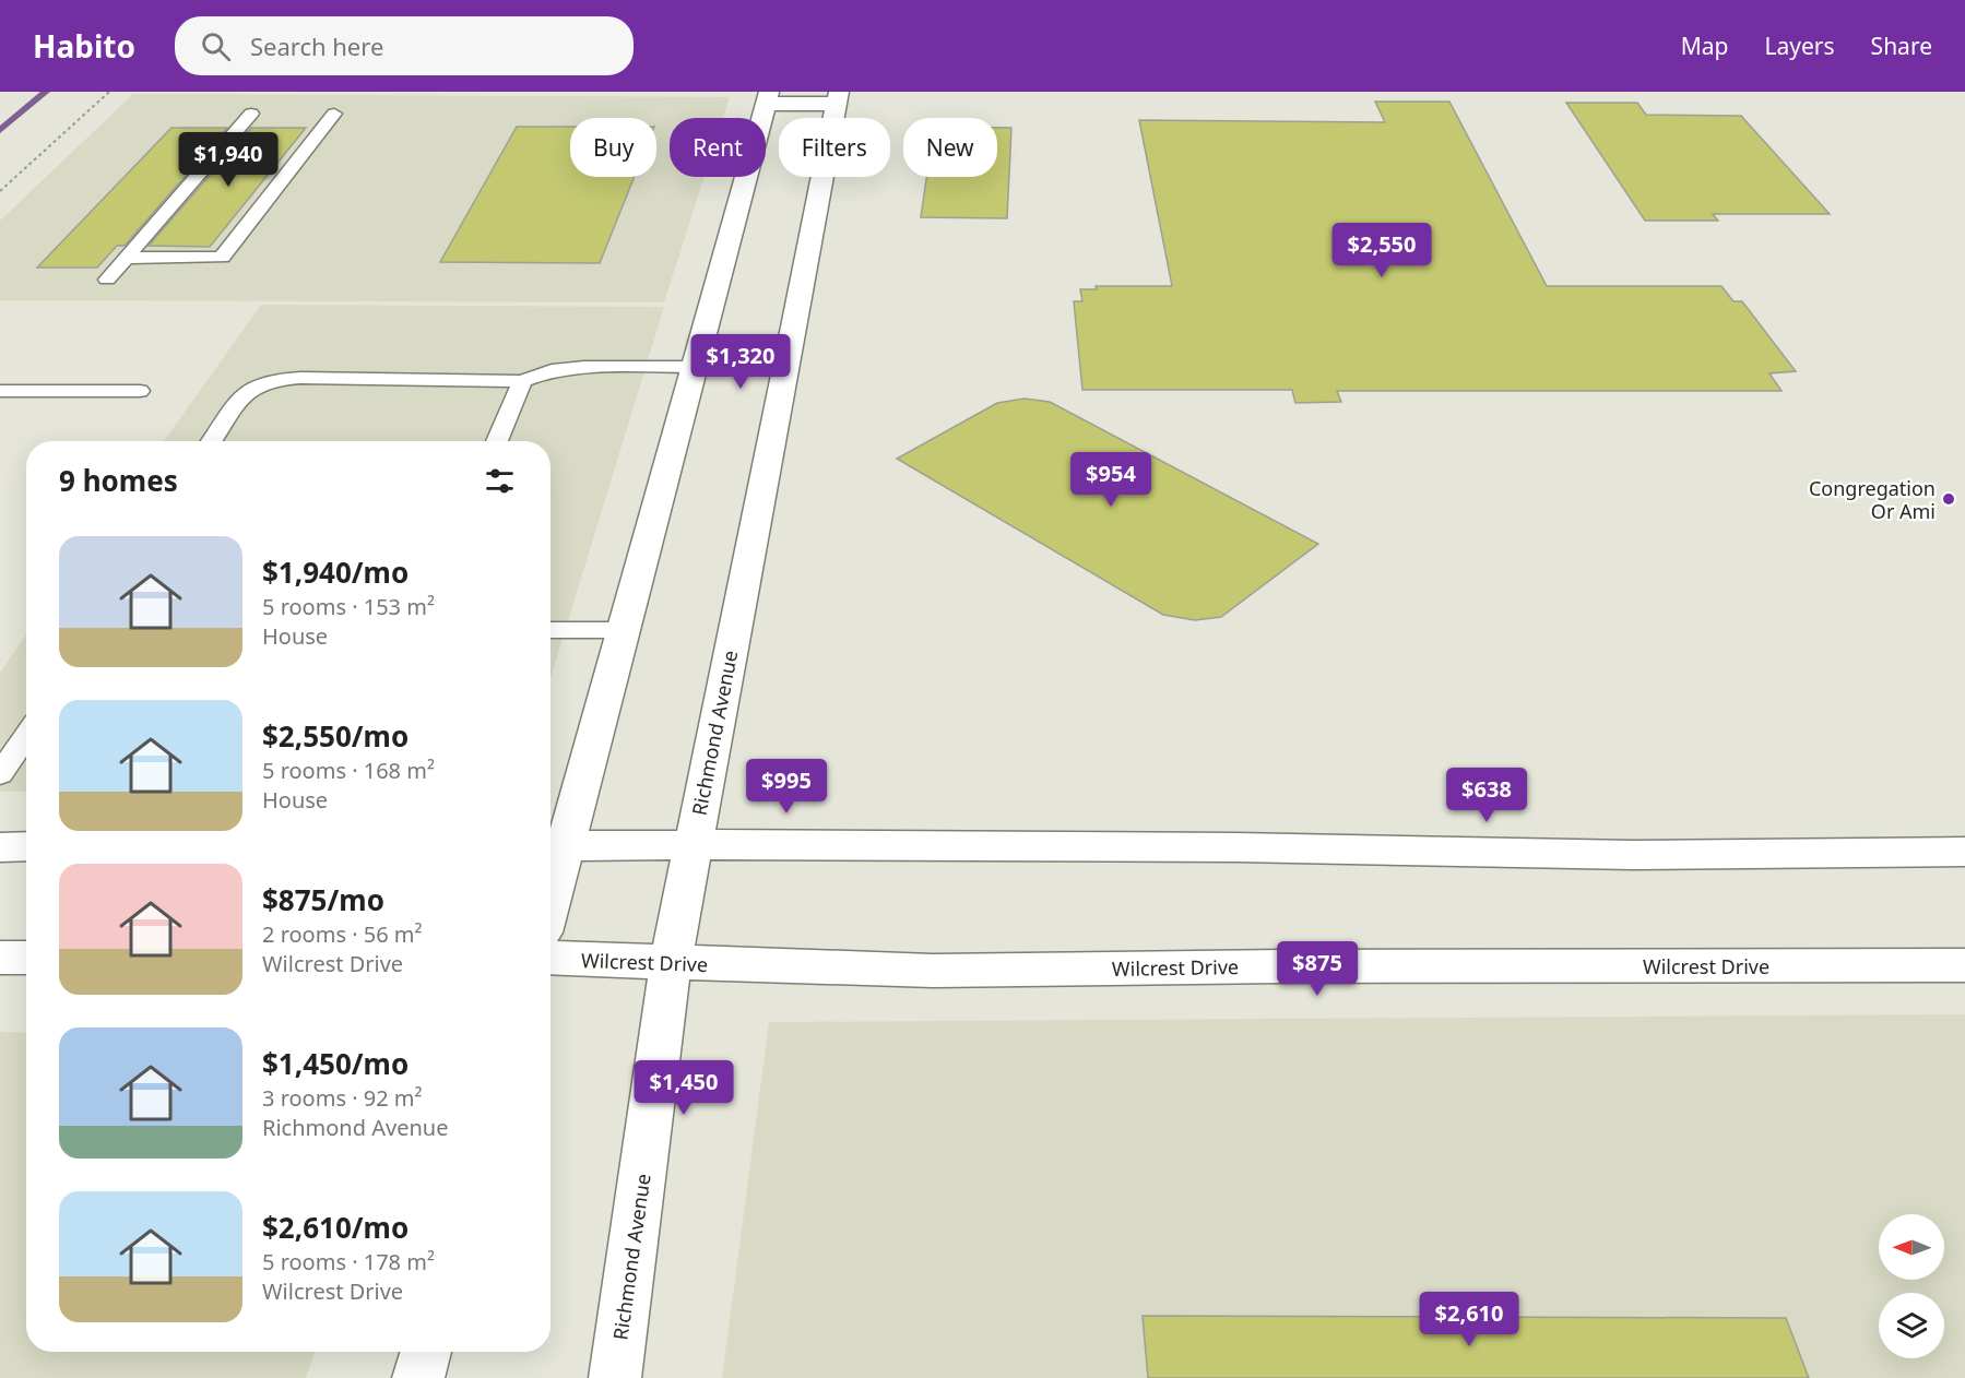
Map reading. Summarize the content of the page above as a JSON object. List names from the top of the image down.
{
  "streets": {
    "main road": ["Richmond Avenue", "Wilcrest Drive"]
  },
  "crossings": [
    ["Richmond Avenue", "Wilcrest Drive"]
  ],
  "places": ["Congregation Or Ami"],
  "north": "left",
  "page": {
    "header": "Habito",
    "search": "Search here",
    "nav": ["Map", "Layers", "Share"],
    "chip": [
      "Buy",
      "Rent",
      "Filters",
      "New"
    ],
    "price": [
      "$1,940",
      "$2,550",
      "$1,320",
      "$954",
      "$995",
      "$638",
      "$875",
      "$1,450",
      "$2,610"
    ],
    "heading": "9 homes",
    "list": [
      {
        "name": "$1,940/mo",
        "note": "5 rooms · 153 m² · House"
      },
      {
        "name": "$2,550/mo",
        "note": "5 rooms · 168 m² · House"
      },
      {
        "name": "$875/mo",
        "note": "2 rooms · 56 m² · Wilcrest Drive"
      },
      {
        "name": "$1,450/mo",
        "note": "3 rooms · 92 m² · Richmond Avenue"
      },
      {
        "name": "$2,610/mo",
        "note": "5 rooms · 178 m² · Wilcrest Drive"
      }
    ]
  }
}
